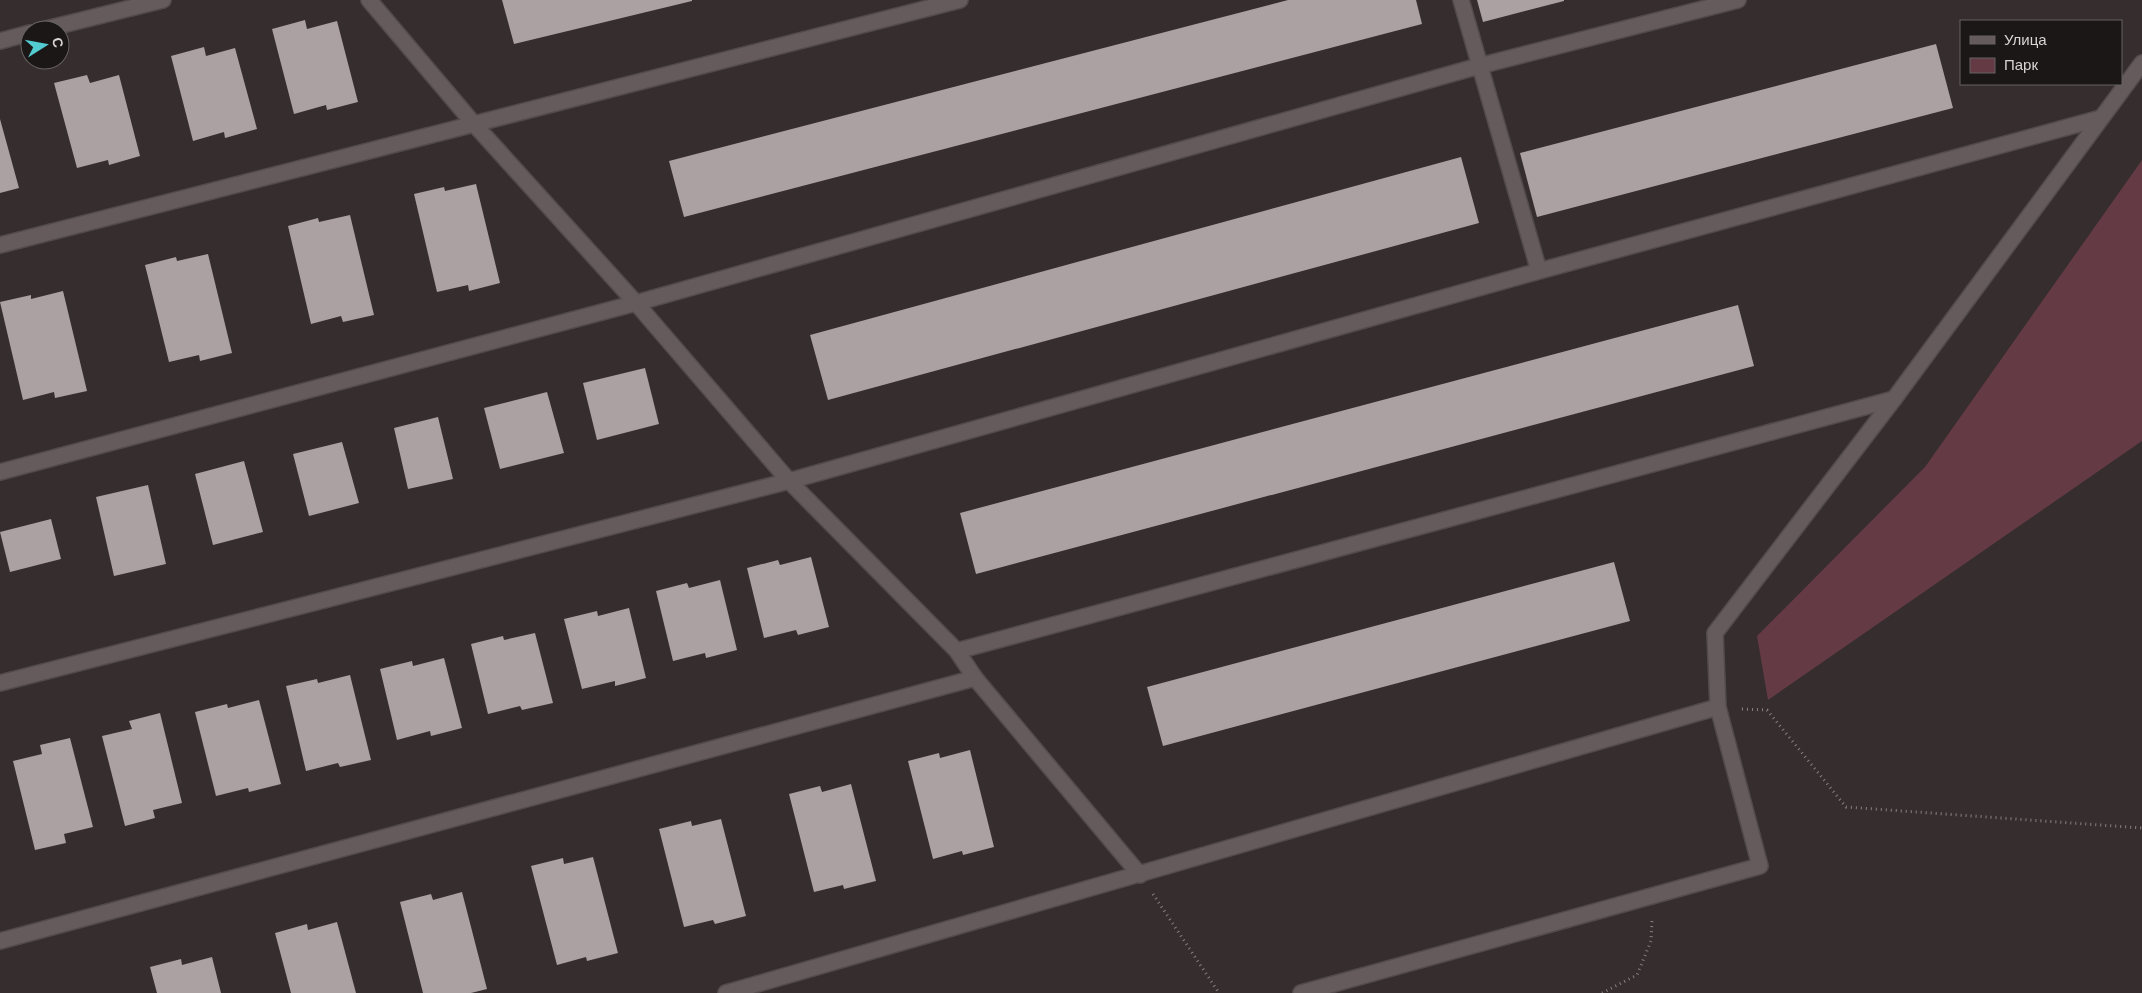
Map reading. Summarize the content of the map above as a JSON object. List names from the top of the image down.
{
  "legend": ["Улица", "Парк"],
  "north": "right"
}
